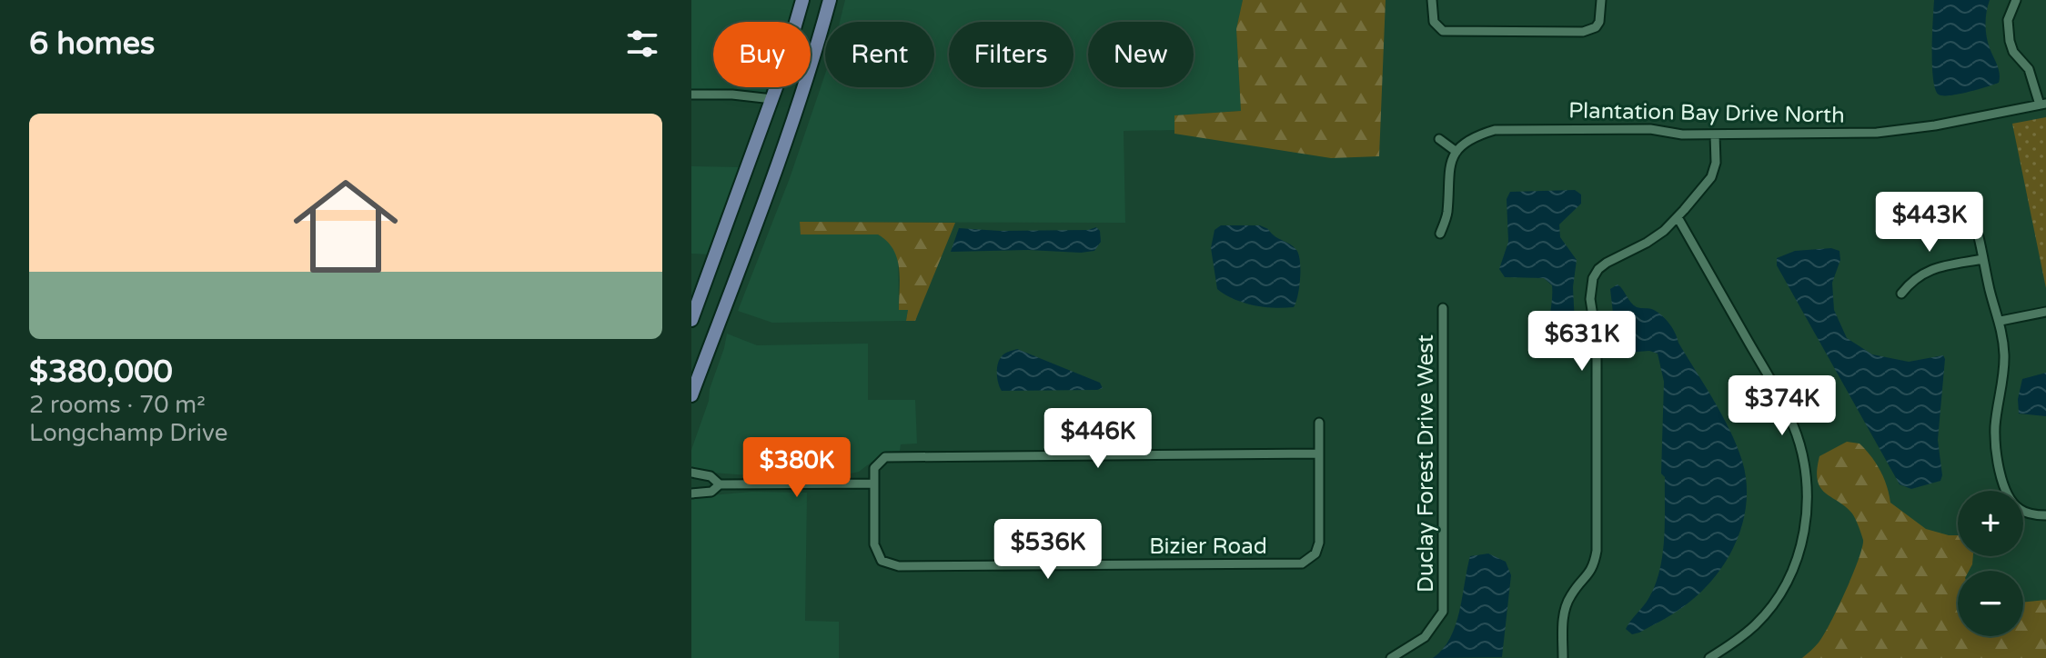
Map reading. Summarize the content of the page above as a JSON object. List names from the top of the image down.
{
  "streets": {
    "street": ["Plantation Bay Drive North", "Duclay Forest Drive West", "Bizier Road"]
  },
  "page": {
    "heading": "6 homes",
    "chip": [
      "Buy",
      "Rent",
      "Filters",
      "New"
    ],
    "list": [
      {
        "name": "$380,000",
        "note": "2 rooms · 70 m² · Longchamp Drive"
      }
    ],
    "price": [
      "$443K",
      "$631K",
      "$374K",
      "$446K",
      "$380K",
      "$536K"
    ],
    "map_buttons": ["+", "−"]
  }
}
